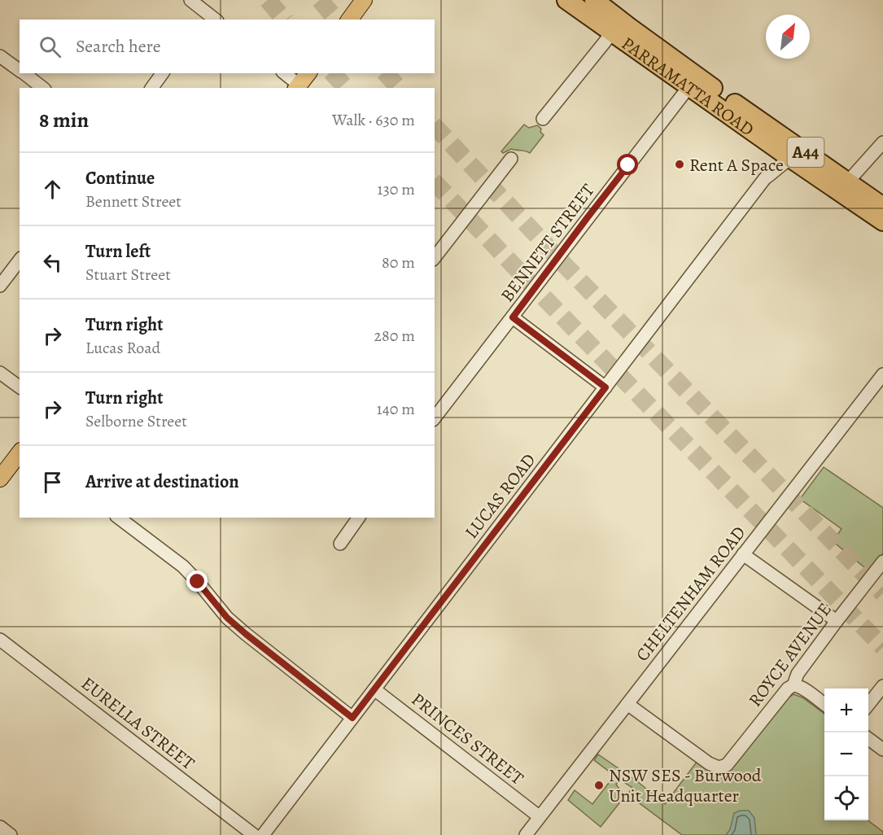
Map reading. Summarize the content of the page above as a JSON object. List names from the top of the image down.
{
  "streets": {
    "highway": ["PARRAMATTA ROAD", "A44"],
    "street": [
      "BENNETT STREET",
      "LUCAS ROAD",
      "CHELTENHAM ROAD",
      "ROYCE AVENUE",
      "EURELLA STREET",
      "PRINCES STREET"
    ]
  },
  "crossings": [
    ["PARRAMATTA ROAD", "BENNETT STREET"],
    ["PARRAMATTA ROAD", "LUCAS ROAD"],
    ["LUCAS ROAD", "PRINCES STREET"],
    ["CHELTENHAM ROAD", "ROYCE AVENUE"],
    ["CHELTENHAM ROAD", "PRINCES STREET"]
  ],
  "places": ["Rent A Space", "NSW SES - Burwood Unit Headquarter"],
  "north": "top right",
  "page": {
    "search": "Search here",
    "heading": ["8 min", "Walk · 630 m"],
    "list": [
      ["Continue", "Bennett Street", "130 m"],
      ["Turn left", "Stuart Street", "80 m"],
      ["Turn right", "Lucas Road", "280 m"],
      ["Turn right", "Selborne Street", "140 m"],
      "Arrive at destination"
    ],
    "map_buttons": ["+", "−"]
  }
}
